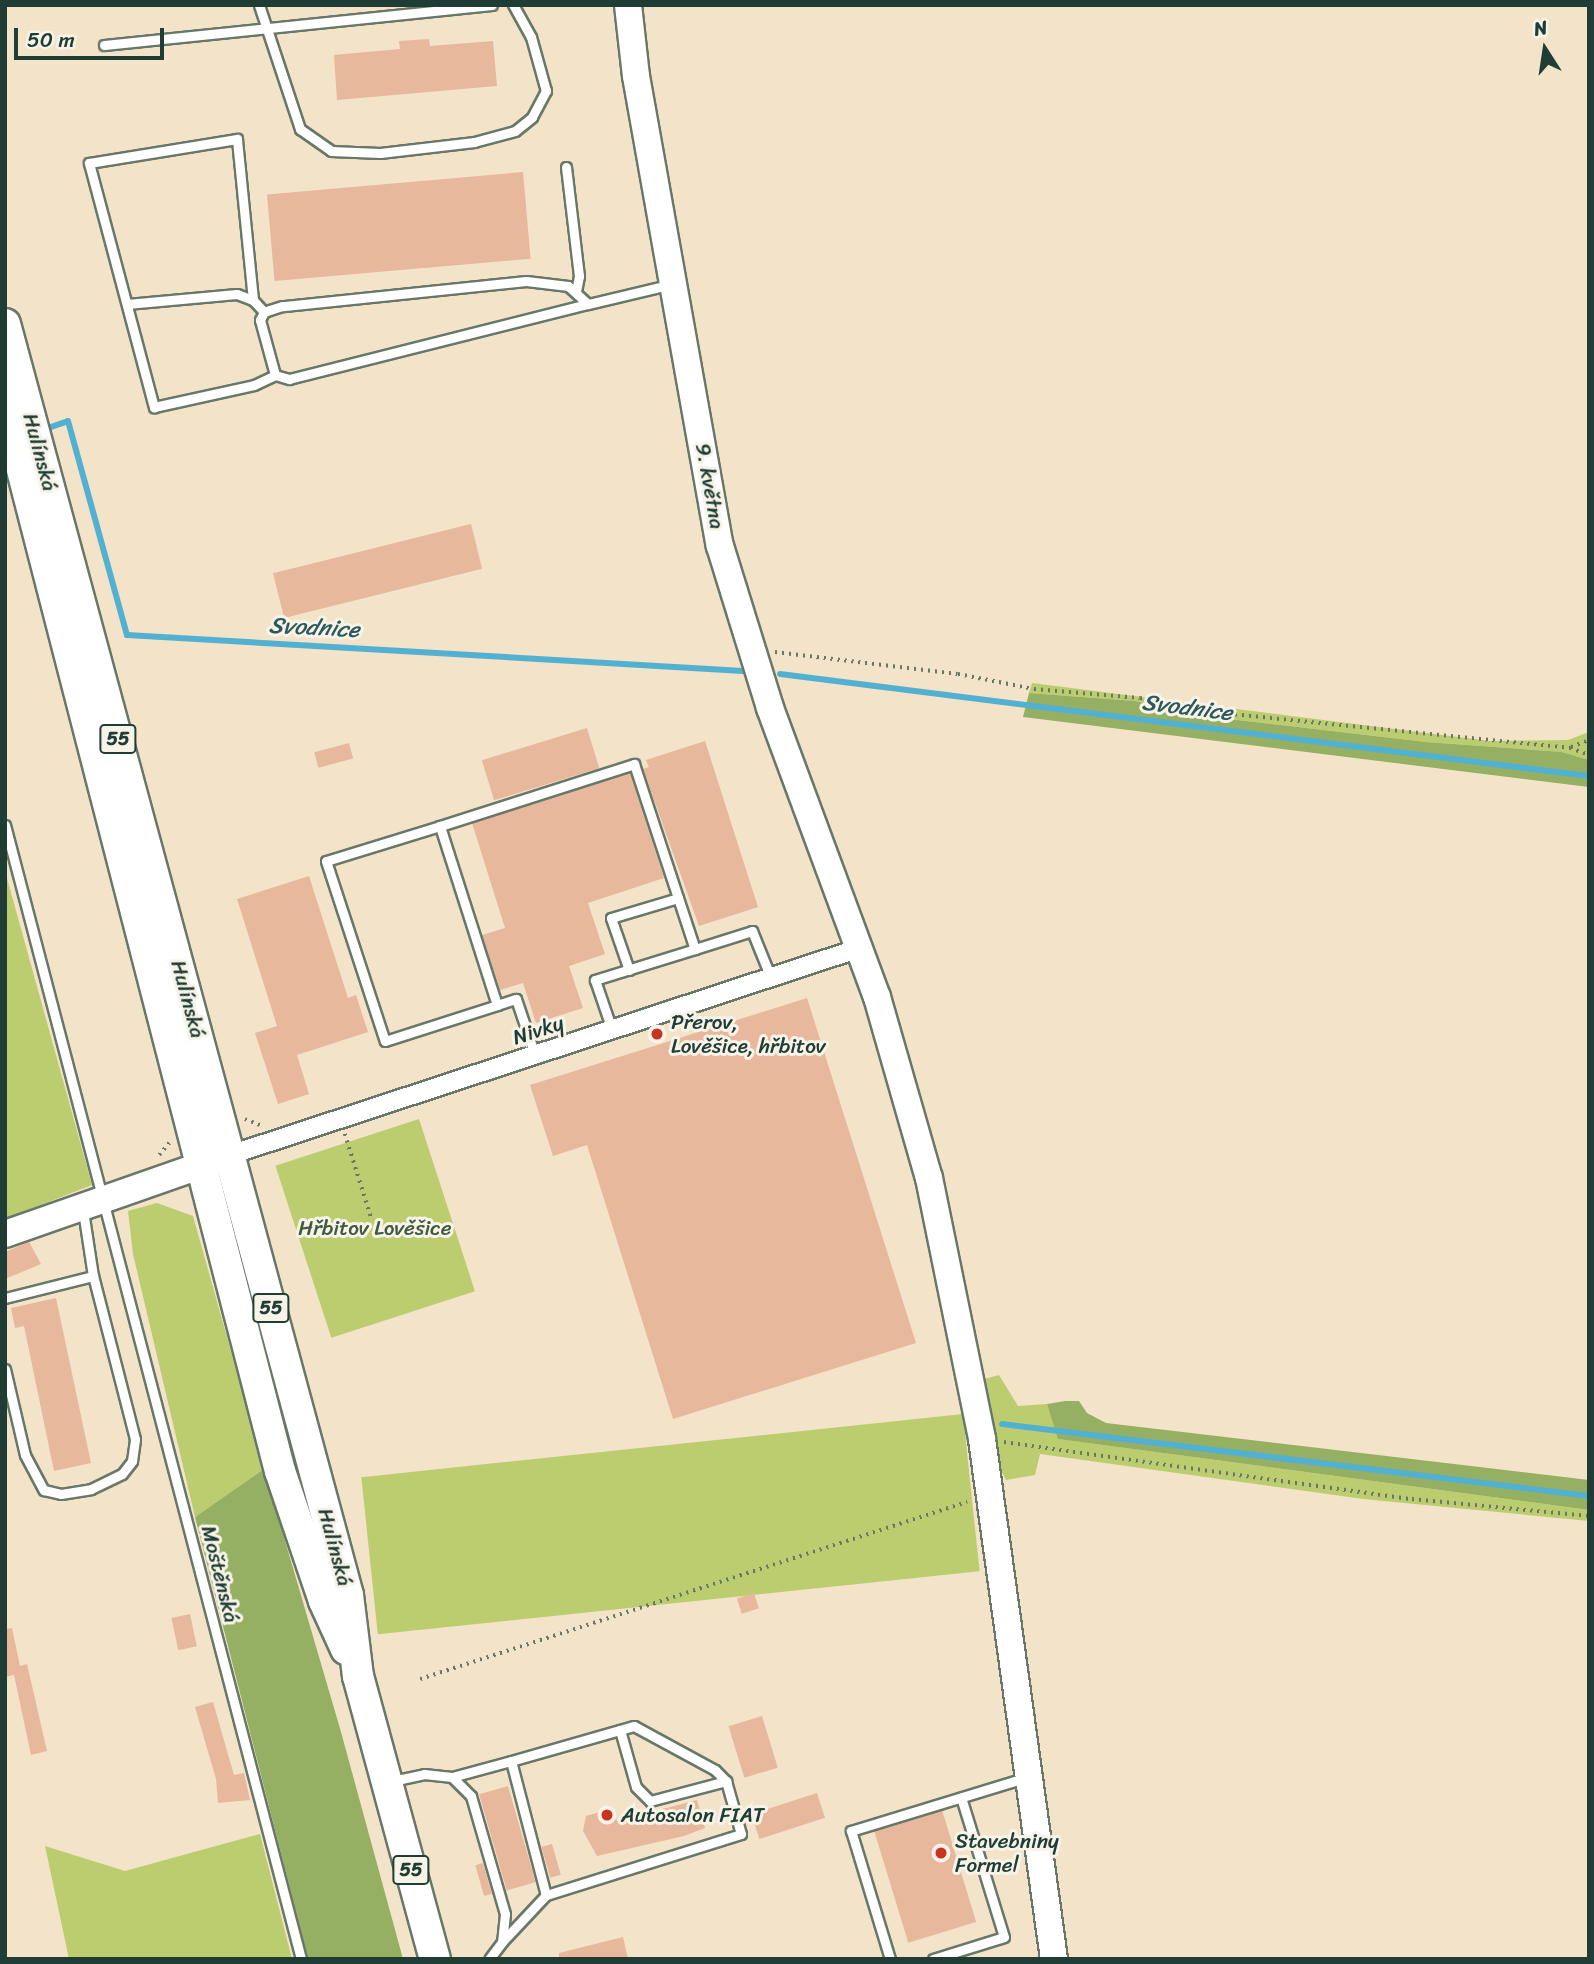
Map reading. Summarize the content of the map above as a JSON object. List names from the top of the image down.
{
  "streets": {
    "main road": ["Hulínská", "55"],
    "street": ["9. května", "Nivky"],
    "lane": ["Moštěnská"]
  },
  "crossings": [
    ["Hulínská", "Nivky"],
    ["9. května", "Nivky"]
  ],
  "water": ["Svodnice"],
  "parks": ["Hřbitov Lověšice"],
  "places": ["Přerov, Lověšice, hřbitov", "Autosalon FIAT", "Stavebniny Formel"],
  "scale_bar": "50 m",
  "north": "top"
}
